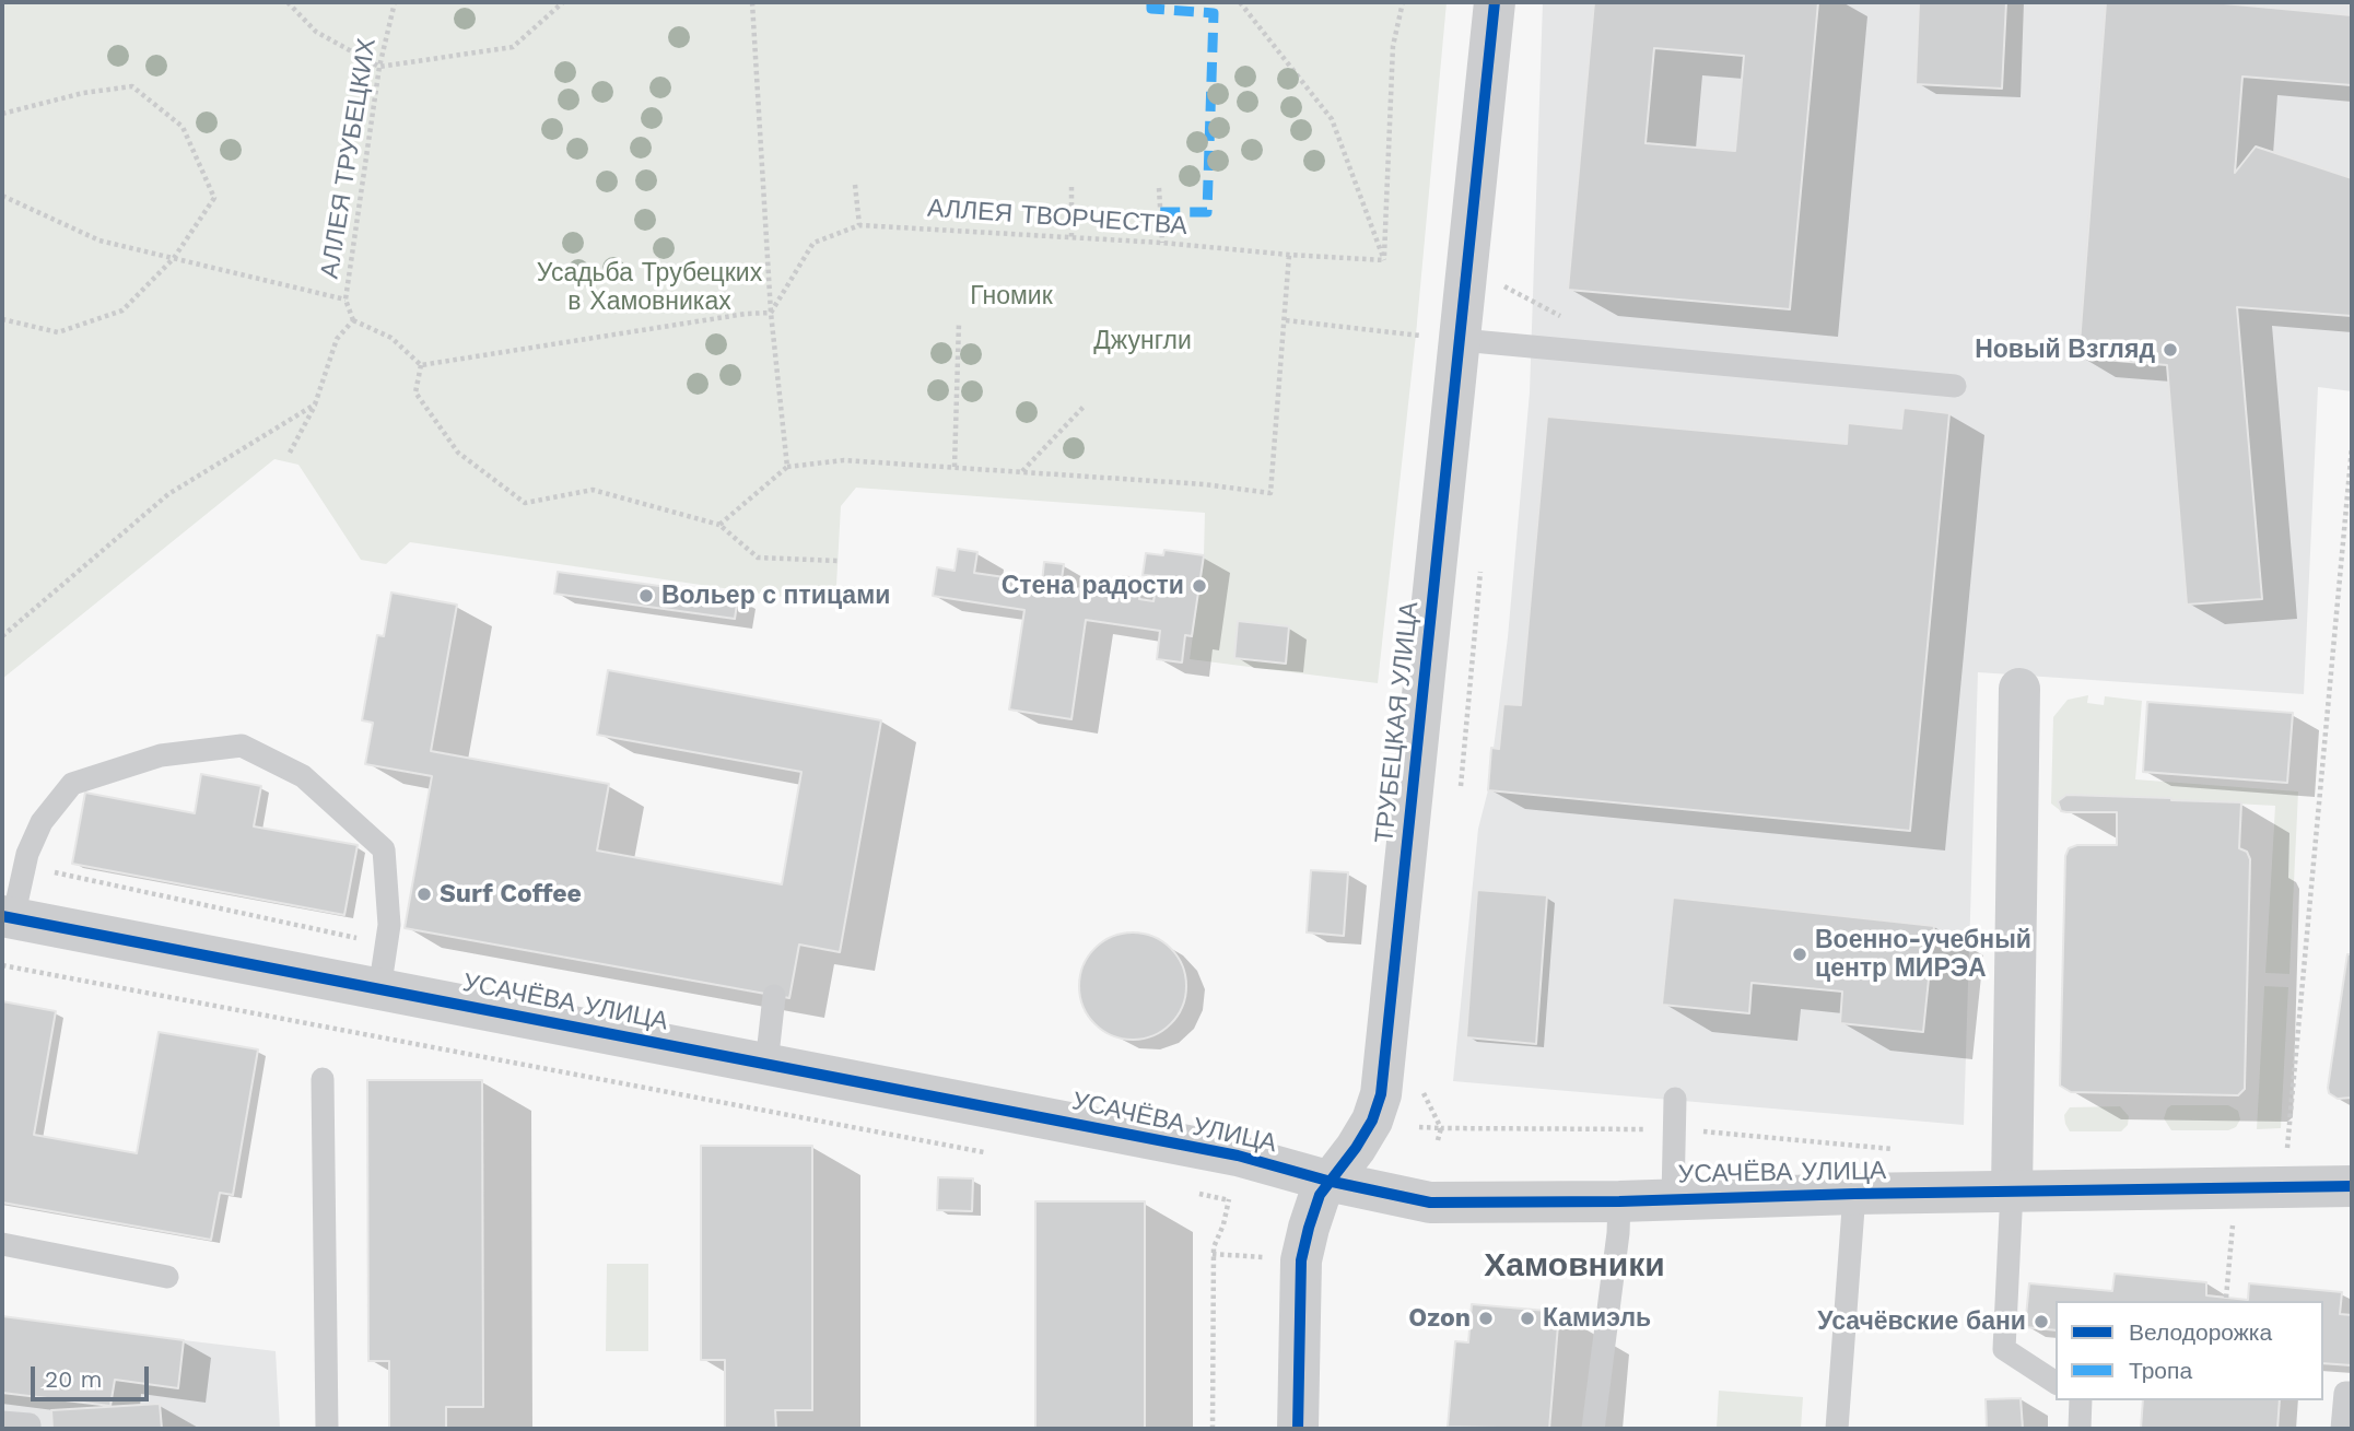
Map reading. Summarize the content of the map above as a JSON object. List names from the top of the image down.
{
  "streets": {
    "street": ["ТРУБЕЦКАЯ УЛИЦА", "УСАЧЁВА УЛИЦА"],
    "path": ["АЛЛЕЯ ТРУБЕЦКИХ", "АЛЛЕЯ ТВОРЧЕСТВА"]
  },
  "crossings": [
    ["ТРУБЕЦКАЯ УЛИЦА", "УСАЧЁВА УЛИЦА"]
  ],
  "districts": ["Хамовники"],
  "parks": ["Усадьба Трубецких в Хамовниках", "Гномик", "Джунгли"],
  "places": [
    "Новый Взгляд",
    "Стена радости",
    "Вольер с птицами",
    "Surf Coffee",
    "Военно-учебный центр МИРЭА",
    "Ozon",
    "Камиэль",
    "Усачёвские бани"
  ],
  "legend": ["Велодорожка", "Тропа"],
  "scale_bar": "20 m"
}
